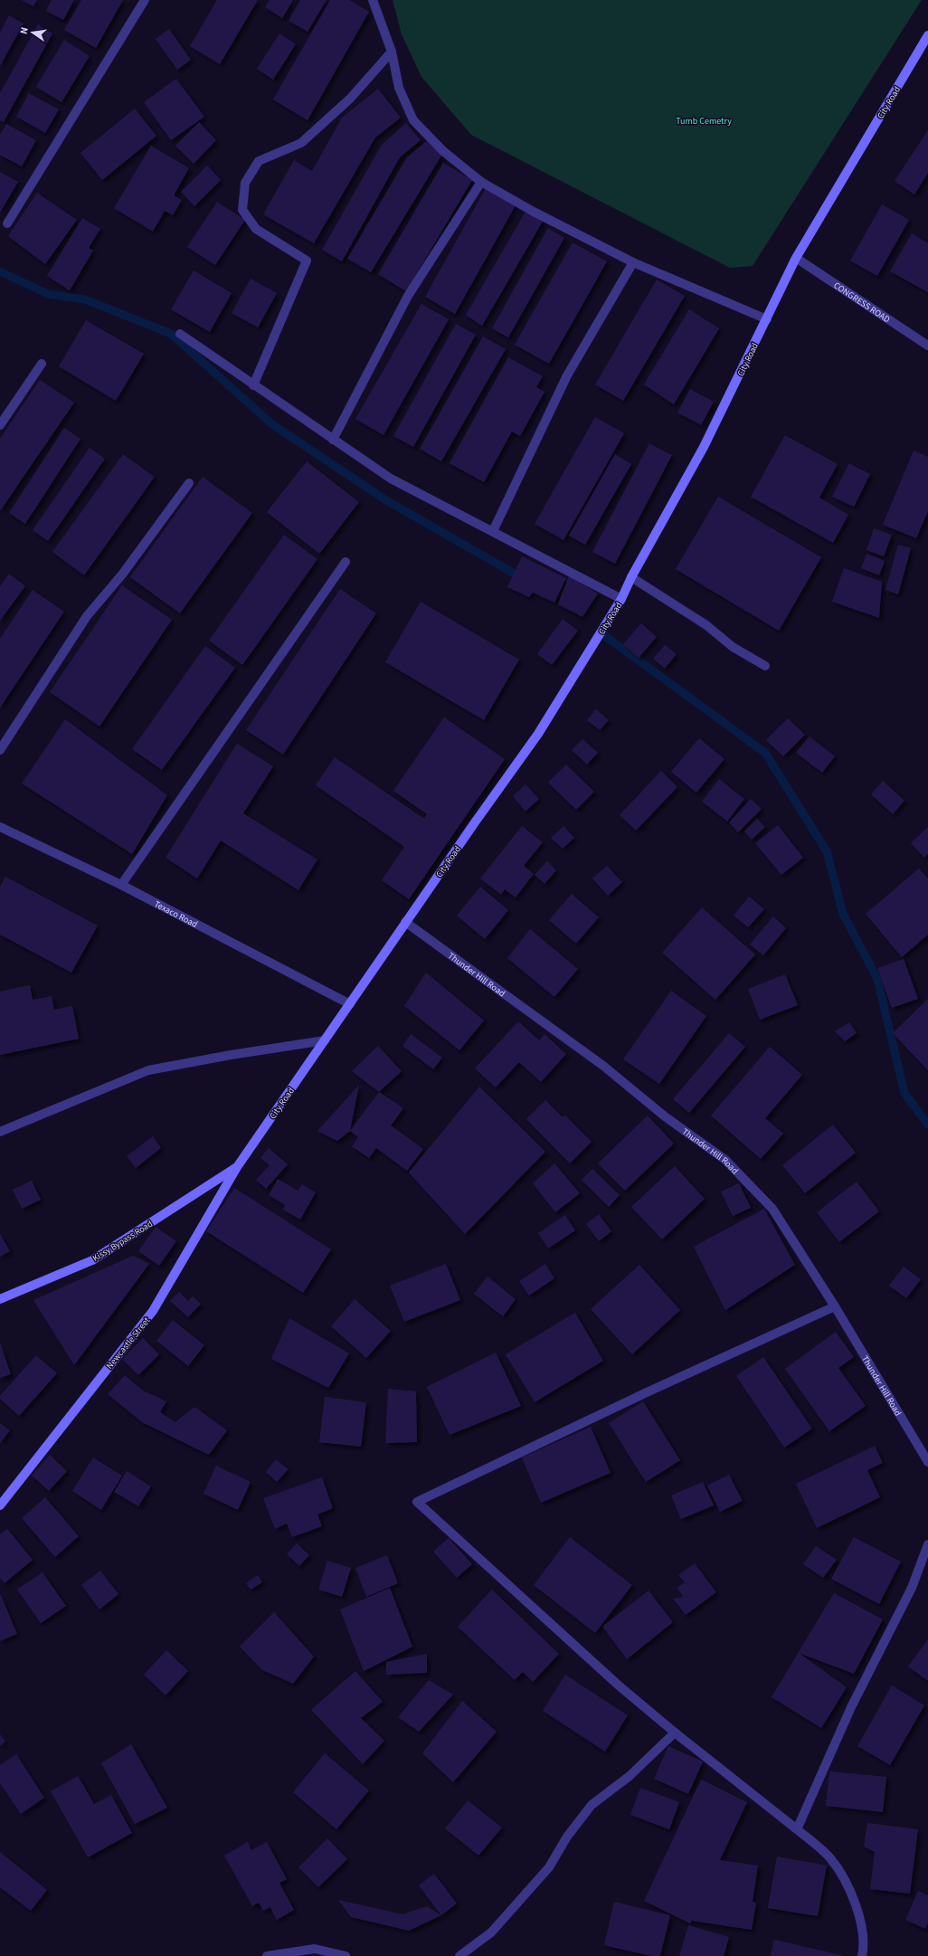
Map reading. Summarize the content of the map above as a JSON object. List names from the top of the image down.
{
  "streets": {
    "main road": ["City Road", "Kissy Bypass Road", "Newcastle Street"],
    "street": ["CONGRESS ROAD", "Texaco Road", "Thunder Hill Road"]
  },
  "crossings": [
    ["City Road", "CONGRESS ROAD"],
    ["City Road", "Texaco Road"],
    ["City Road", "Thunder Hill Road"],
    ["City Road", "Kissy Bypass Road"],
    ["City Road", "Newcastle Street"],
    ["Kissy Bypass Road", "Newcastle Street"]
  ],
  "parks": ["Tumb Cemetry"],
  "north": "left"
}
